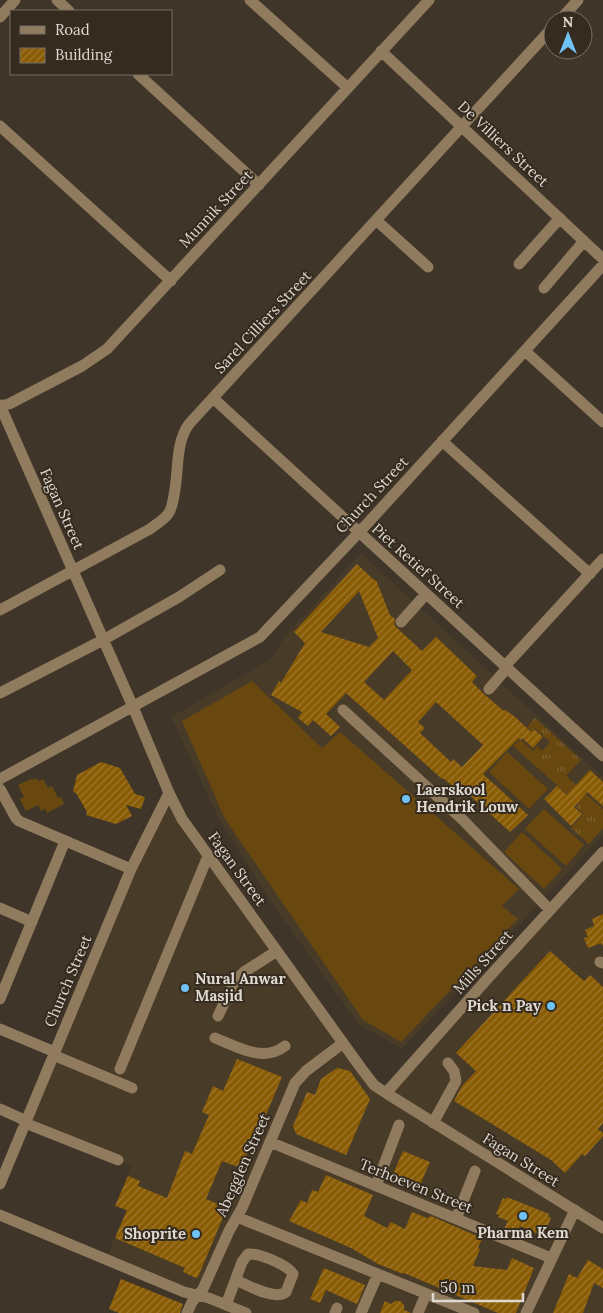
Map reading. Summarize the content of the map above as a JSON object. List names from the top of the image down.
{
  "streets": {
    "street": [
      "De Villiers Street",
      "Munnik Street",
      "Sarel Cilliers Street",
      "Church Street",
      "Fagan Street",
      "Piet Retief Street",
      "Mills Street",
      "Abegglen Street",
      "Terhoeven Street"
    ]
  },
  "crossings": [
    ["De Villiers Street", "Munnik Street"],
    ["De Villiers Street", "Sarel Cilliers Street"],
    ["Munnik Street", "Fagan Street"],
    ["Sarel Cilliers Street", "Fagan Street"],
    ["Sarel Cilliers Street", "Piet Retief Street"],
    ["Church Street", "Fagan Street"],
    ["Church Street", "Piet Retief Street"],
    ["Fagan Street", "Mills Street"],
    ["Fagan Street", "Abegglen Street"],
    ["Abegglen Street", "Terhoeven Street"]
  ],
  "places": [
    "Laerskool Hendrik Louw",
    "Nural Anwar Masjid",
    "Pick n Pay",
    "Pharma Kem",
    "Shoprite"
  ],
  "legend": ["Road", "Building"],
  "scale_bar": "50 m",
  "north": "top"
}
